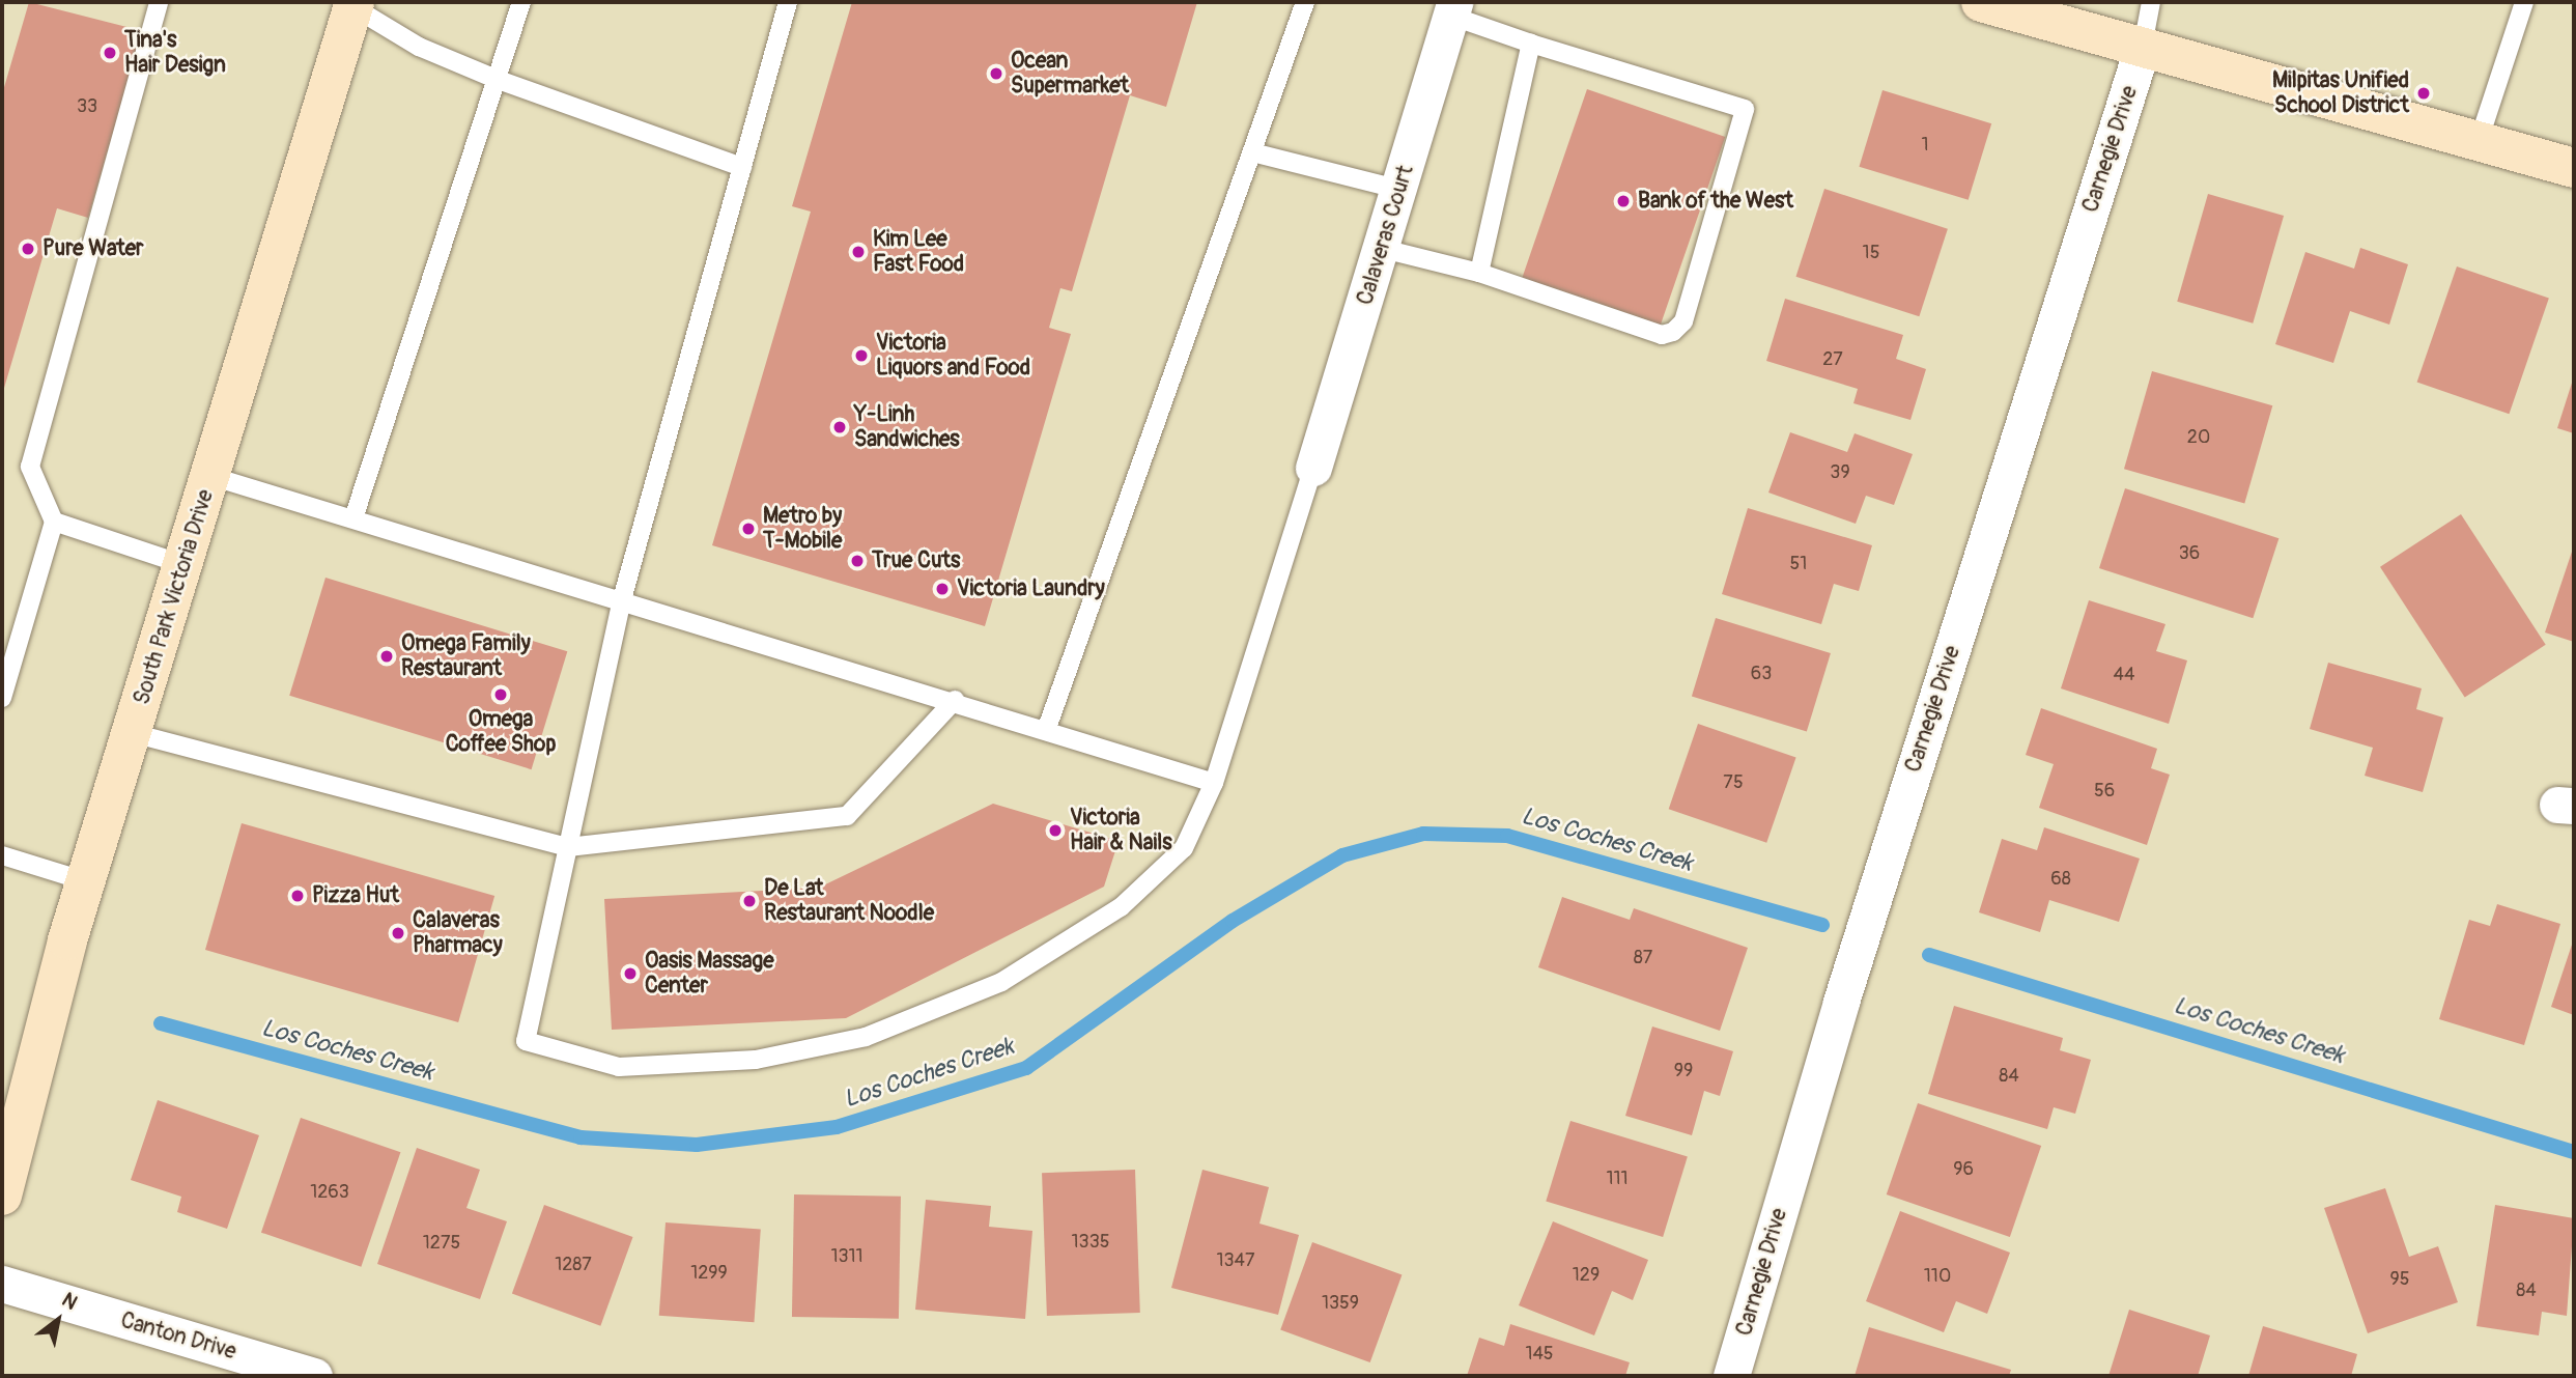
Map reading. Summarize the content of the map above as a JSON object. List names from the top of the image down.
{
  "streets": {
    "main road": ["South Park Victoria Drive"],
    "street": ["Carnegie Drive", "Calaveras Court", "Canton Drive"]
  },
  "water": ["Los Coches Creek"],
  "places": [
    "Tina's Hair Design",
    "Ocean Supermarket",
    "Milpitas Unified School District",
    "Bank of the West",
    "Pure Water",
    "Kim Lee Fast Food",
    "Victoria Liquors and Food",
    "Y-Linh Sandwiches",
    "Metro by T-Mobile",
    "True Cuts",
    "Victoria Laundry",
    "Omega Family Restaurant",
    "Omega Coffee Shop",
    "Victoria Hair & Nails",
    "Pizza Hut",
    "De Lat Restaurant Noodle",
    "Calaveras Pharmacy",
    "Oasis Massage Center"
  ],
  "house_numbers": [
    "33",
    "1",
    "15",
    "27",
    "20",
    "39",
    "36",
    "51",
    "63",
    "44",
    "75",
    "56",
    "68",
    "87",
    "99",
    "84",
    "96",
    "111",
    "1263",
    "1335",
    "1275",
    "1311",
    "1347",
    "1287",
    "1299",
    "129",
    "110",
    "95",
    "84",
    "1359",
    "145"
  ],
  "north": "top right"
}
